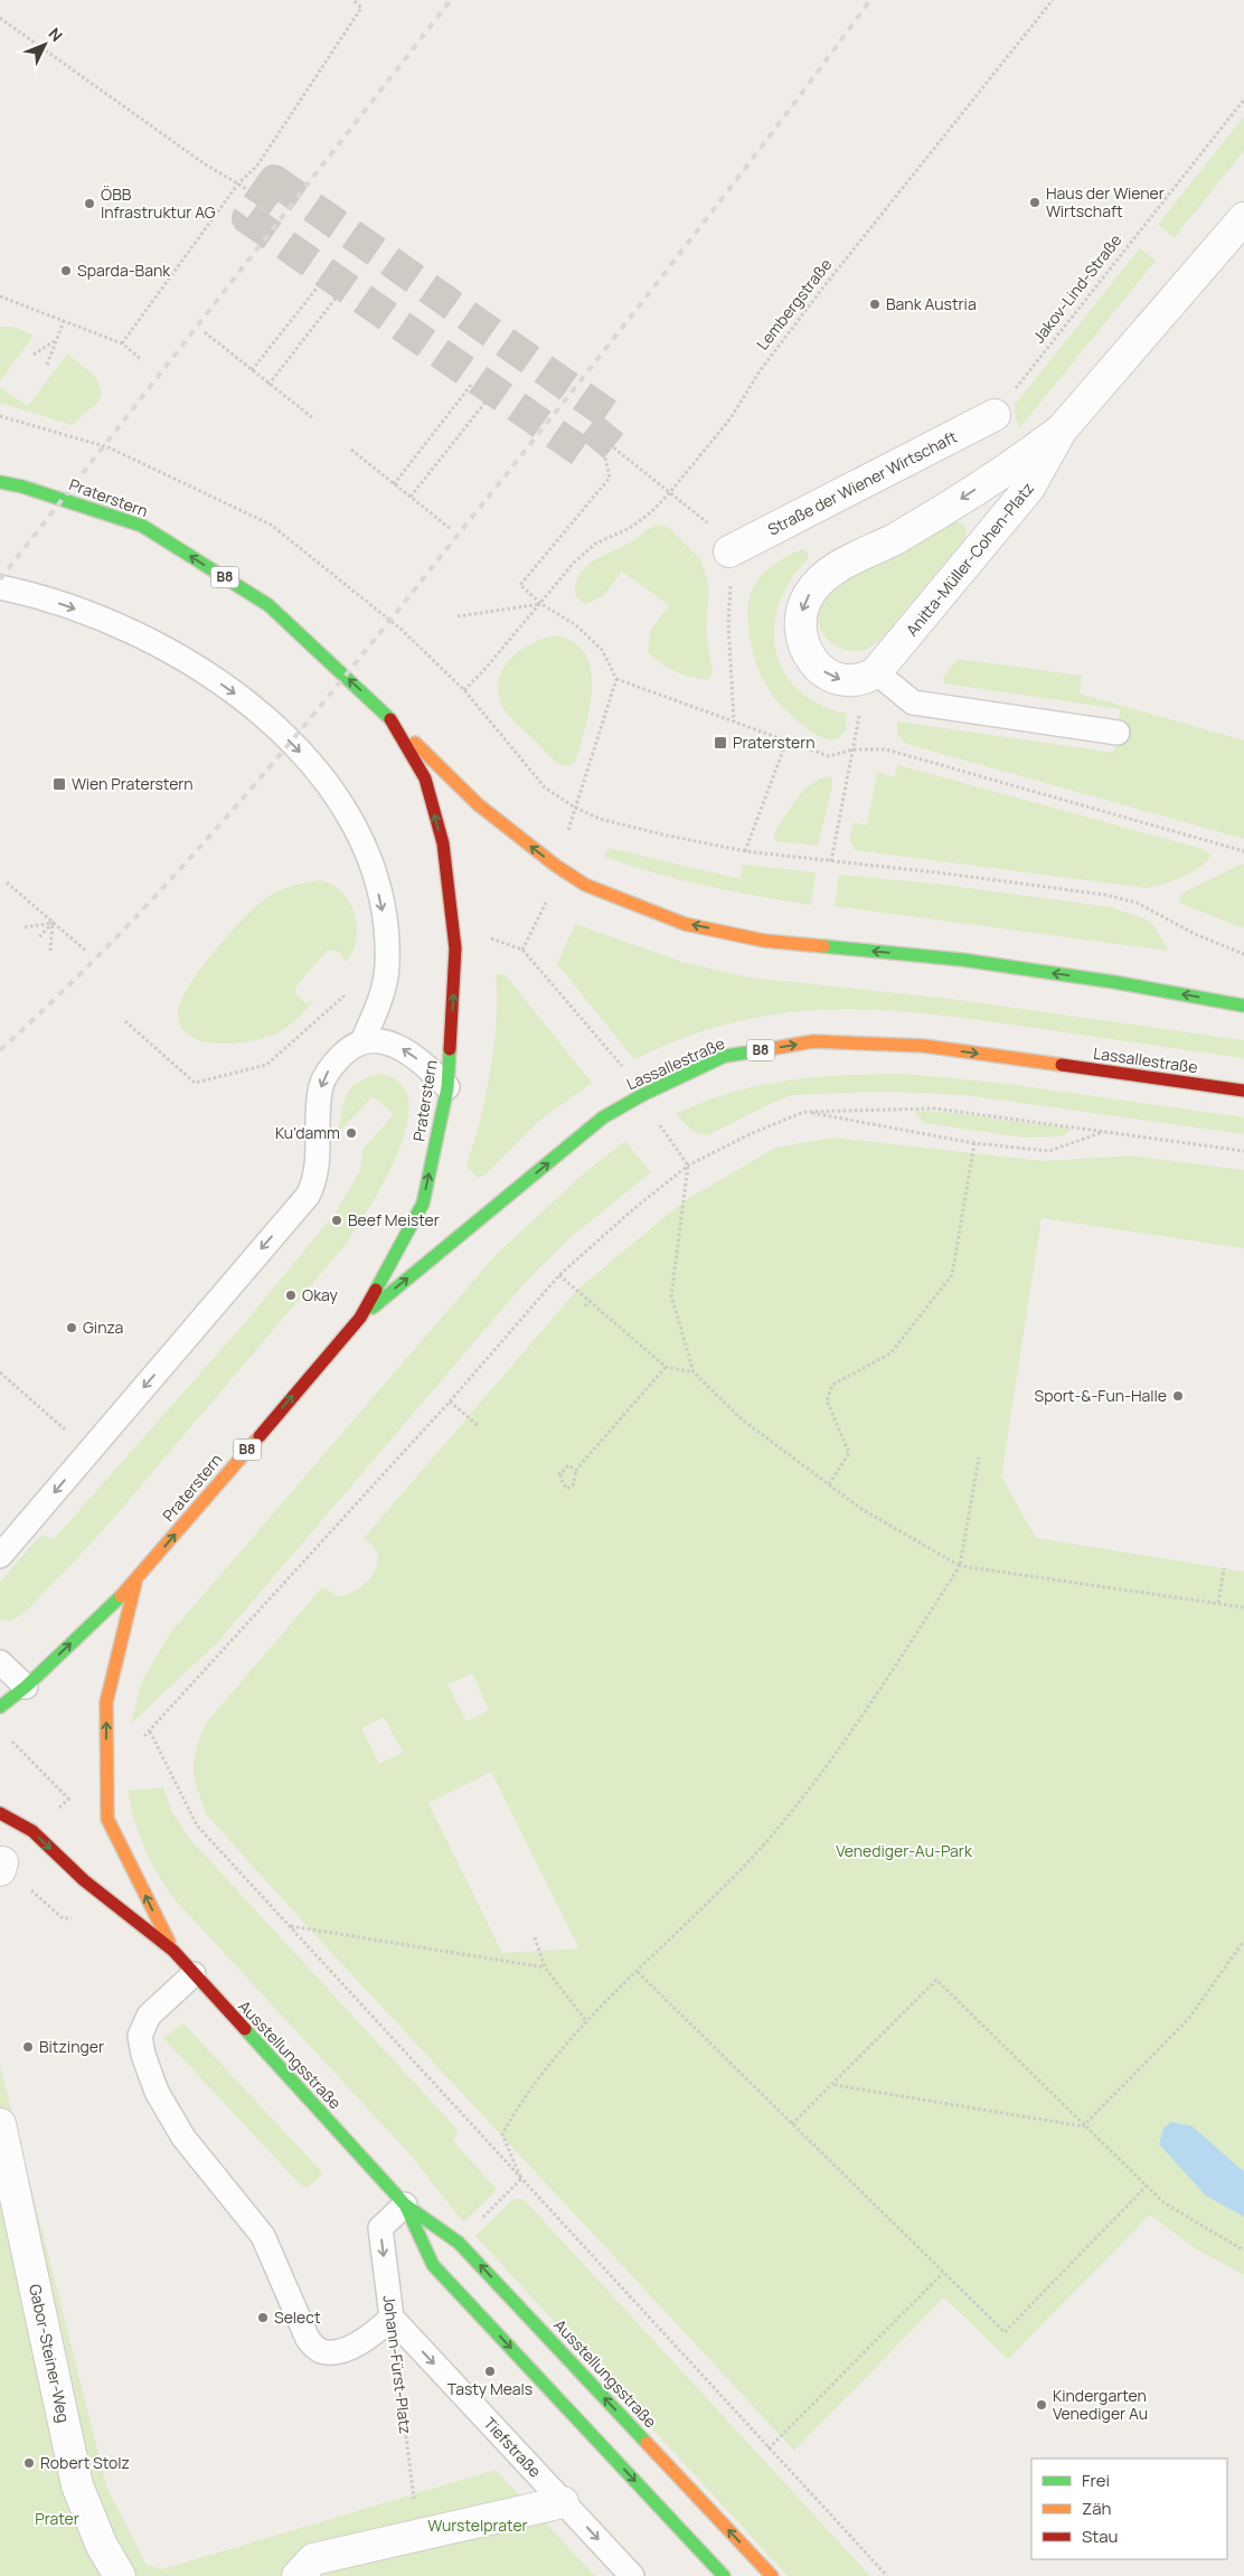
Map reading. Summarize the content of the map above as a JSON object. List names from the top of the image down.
{
  "streets": {
    "main road": [
      "Praterstern",
      "B8",
      "Lassallestraße",
      "Ausstellungsstraße"
    ],
    "street": ["Straße der Wiener Wirtschaft", "Anitta-Müller-Cohen-Platz", "Gabor-Steiner-Weg"],
    "lane": ["Johann-Fürst-Platz", "Tiefstraße"],
    "path": ["Jakov-Lind-Straße", "Lembergstraße"]
  },
  "crossings": [
    ["Jakov-Lind-Straße", "Straße der Wiener Wirtschaft"],
    ["Praterstern", "B8"],
    ["Praterstern", "Lassallestraße"],
    ["Praterstern", "Ausstellungsstraße"],
    ["Ausstellungsstraße", "Johann-Fürst-Platz"],
    ["Johann-Fürst-Platz", "Tiefstraße"]
  ],
  "one_way": ["Lassallestraße", "Johann-Fürst-Platz", "Tiefstraße"],
  "parks": ["Venediger-Au-Park", "Prater", "Wurstelprater"],
  "places": {
    "other": [
      "Haus der Wiener Wirtschaft",
      "ÖBB Infrastruktur AG",
      "Sparda-Bank",
      "Bank Austria",
      "Ku'damm",
      "Beef Meister",
      "Okay",
      "Ginza",
      "Sport-&-Fun-Halle",
      "Bitzinger",
      "Select",
      "Tasty Meals",
      "Kindergarten Venediger Au",
      "Robert Stolz"
    ],
    "transit": ["Praterstern", "Wien Praterstern"]
  },
  "legend": ["Frei", "Zäh", "Stau"],
  "north": "top right"
}
